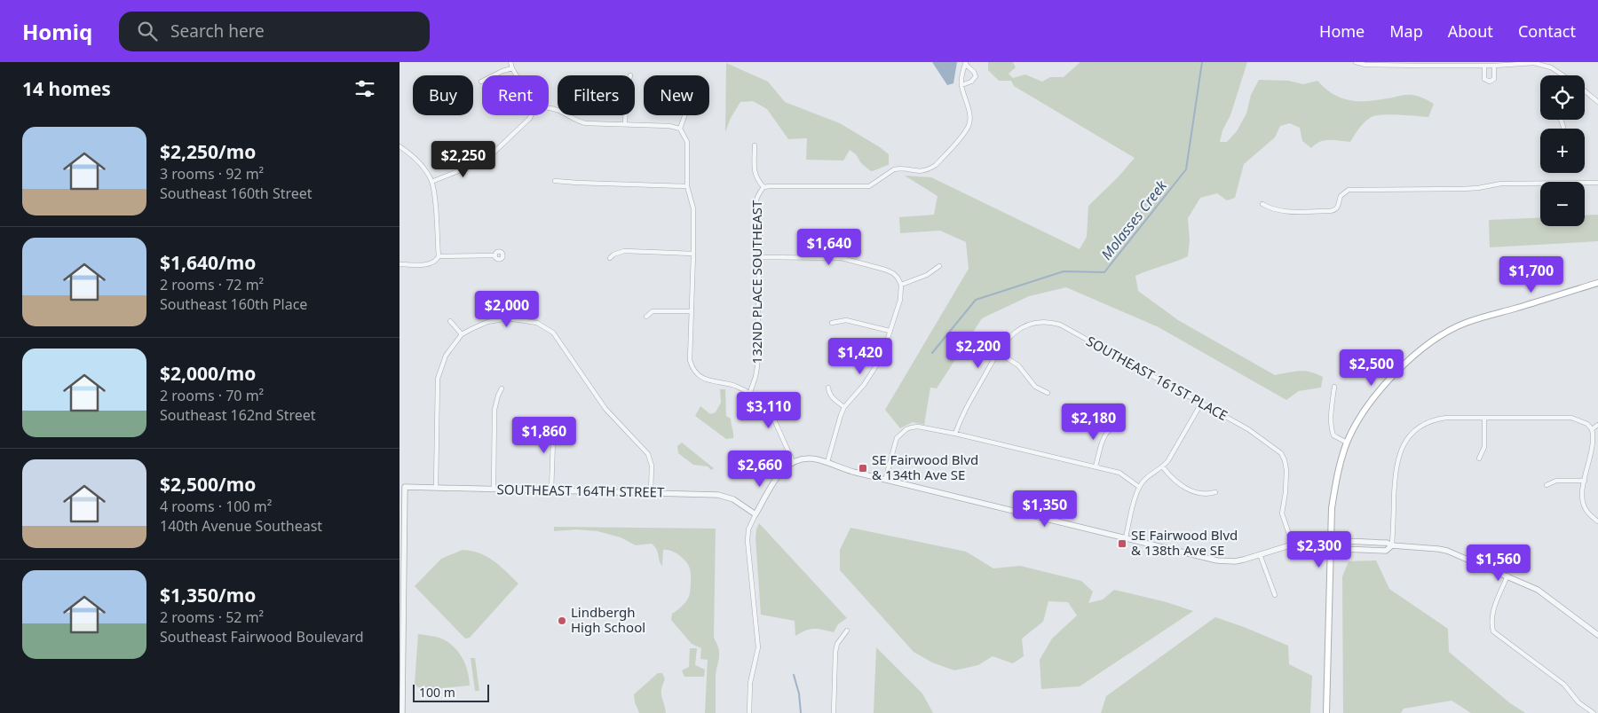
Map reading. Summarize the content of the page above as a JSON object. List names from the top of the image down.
{
  "streets": {
    "street": ["132ND PLACE SOUTHEAST", "SOUTHEAST 161ST PLACE", "SOUTHEAST 164TH STREET"]
  },
  "water": ["Molasses Creek"],
  "places": {
    "transit": ["SE Fairwood Blvd & 134th Ave SE", "SE Fairwood Blvd & 138th Ave SE"],
    "other": ["Lindbergh High School"]
  },
  "scale_bar": "100 m",
  "page": {
    "header": "Homiq",
    "search": "Search here",
    "nav": [
      "Home",
      "Map",
      "About",
      "Contact"
    ],
    "heading": "14 homes",
    "map_buttons": ["+", "−"],
    "chip": [
      "Buy",
      "Rent",
      "Filters",
      "New"
    ],
    "list": [
      {
        "name": "$2,250/mo",
        "note": "3 rooms · 92 m² · Southeast 160th Street"
      },
      {
        "name": "$1,640/mo",
        "note": "2 rooms · 72 m² · Southeast 160th Place"
      },
      {
        "name": "$2,000/mo",
        "note": "2 rooms · 70 m² · Southeast 162nd Street"
      },
      {
        "name": "$2,500/mo",
        "note": "4 rooms · 100 m² · 140th Avenue Southeast"
      },
      {
        "name": "$1,350/mo",
        "note": "2 rooms · 52 m² · Southeast Fairwood Boulevard"
      }
    ],
    "price": [
      "$2,250",
      "$1,640",
      "$1,700",
      "$2,000",
      "$2,200",
      "$1,420",
      "$2,500",
      "$3,110",
      "$2,180",
      "$1,860",
      "$2,660",
      "$1,350",
      "$2,300",
      "$1,560"
    ],
    "scale": "100 m"
  }
}
